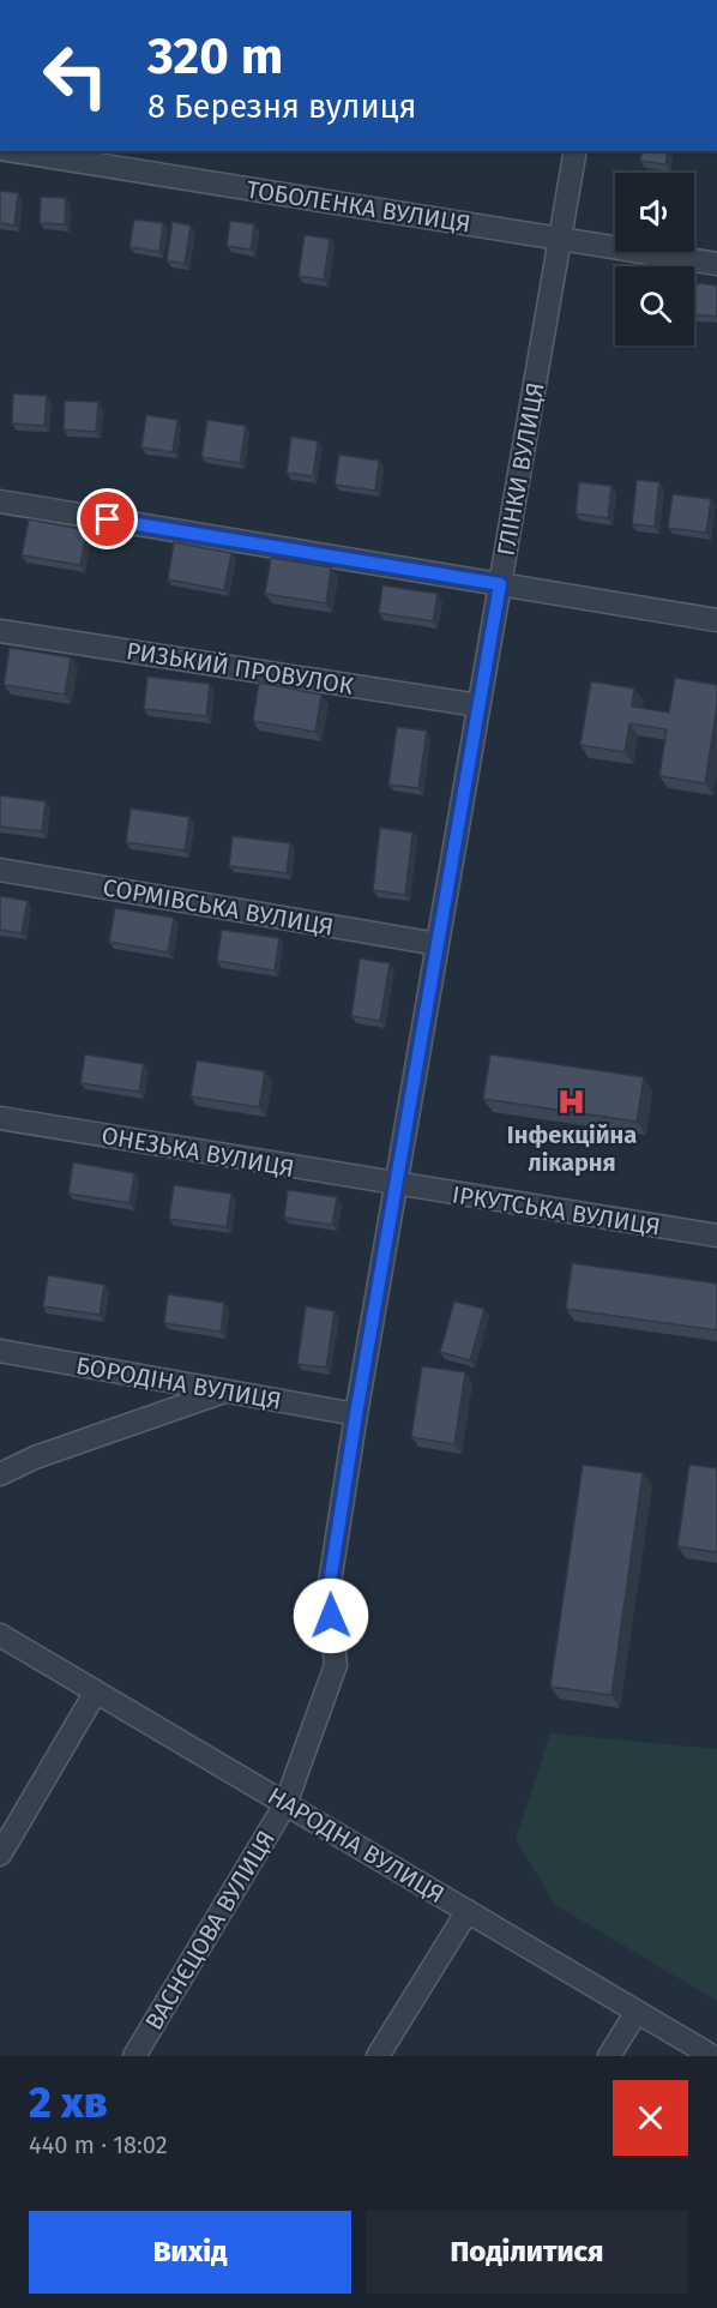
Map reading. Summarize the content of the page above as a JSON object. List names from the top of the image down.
{
  "streets": {
    "street": [
      "ТОБОЛЕНКА ВУЛИЦЯ",
      "ГЛІНКИ ВУЛИЦЯ",
      "РИЗЬКИЙ ПРОВУЛОК",
      "СОРМІВСЬКА ВУЛИЦЯ",
      "ОНЕЗЬКА ВУЛИЦЯ",
      "ІРКУТСЬКА ВУЛИЦЯ",
      "БОРОДІНА ВУЛИЦЯ",
      "НАРОДНА ВУЛИЦЯ",
      "ВАСНЄЦОВА ВУЛИЦЯ"
    ]
  },
  "crossings": [
    ["ТОБОЛЕНКА ВУЛИЦЯ", "ГЛІНКИ ВУЛИЦЯ"],
    ["ГЛІНКИ ВУЛИЦЯ", "РИЗЬКИЙ ПРОВУЛОК"],
    ["ГЛІНКИ ВУЛИЦЯ", "СОРМІВСЬКА ВУЛИЦЯ"],
    ["ГЛІНКИ ВУЛИЦЯ", "ОНЕЗЬКА ВУЛИЦЯ"],
    ["ГЛІНКИ ВУЛИЦЯ", "ІРКУТСЬКА ВУЛИЦЯ"],
    ["ГЛІНКИ ВУЛИЦЯ", "БОРОДІНА ВУЛИЦЯ"],
    ["ГЛІНКИ ВУЛИЦЯ", "НАРОДНА ВУЛИЦЯ"],
    ["ГЛІНКИ ВУЛИЦЯ", "ВАСНЄЦОВА ВУЛИЦЯ"],
    ["ОНЕЗЬКА ВУЛИЦЯ", "ІРКУТСЬКА ВУЛИЦЯ"],
    ["НАРОДНА ВУЛИЦЯ", "ВАСНЄЦОВА ВУЛИЦЯ"]
  ],
  "places": {
    "hospital": ["Інфекційна лікарня"]
  },
  "page": {
    "turn": ["320 m", "8 Березня вулиця"],
    "heading": ["2 хв", "440 m · 18:02"],
    "buttons": ["Вихід", "Поділитися"]
  }
}
